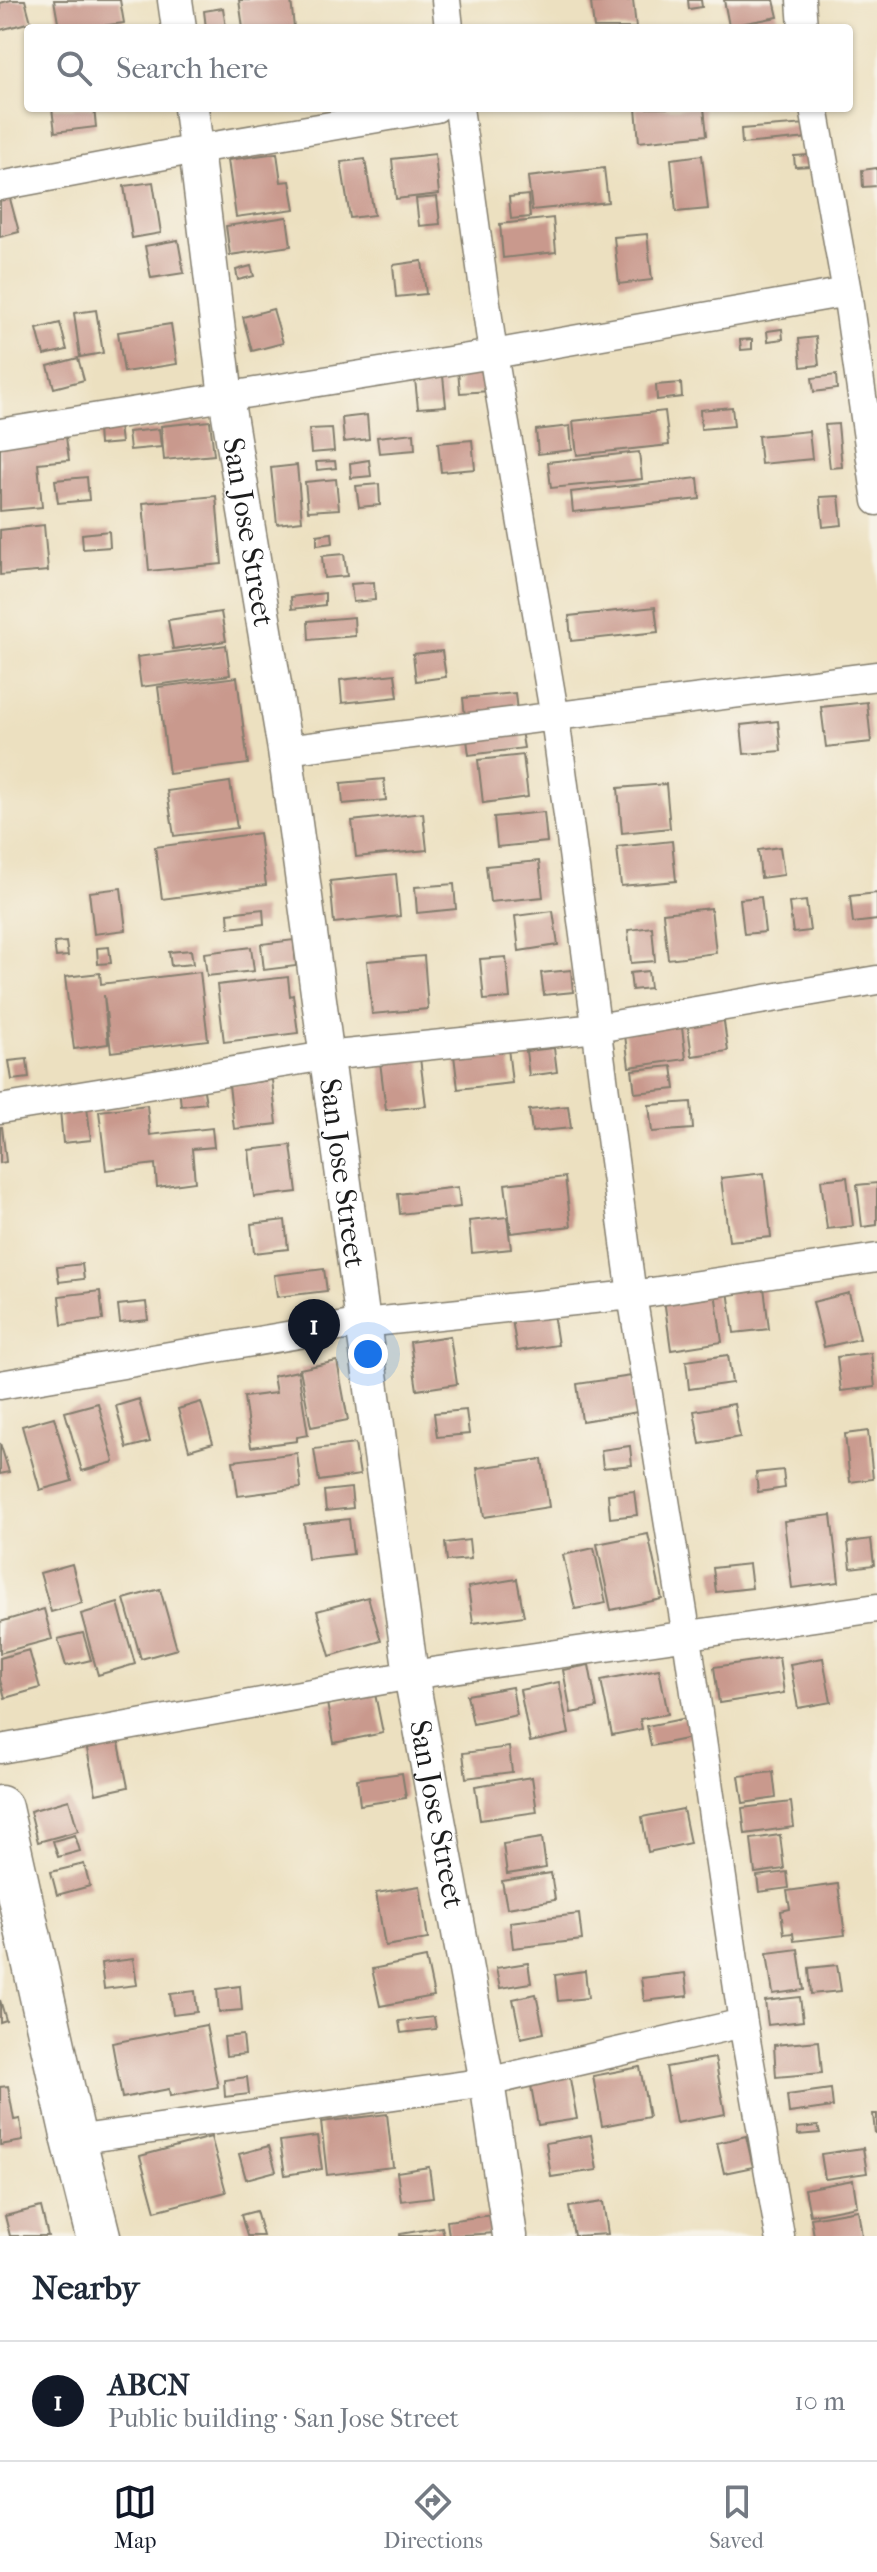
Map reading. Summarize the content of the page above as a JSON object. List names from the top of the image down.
{
  "streets": {
    "street": ["San Jose Street"]
  },
  "page": {
    "search": "Search here",
    "pins": "1",
    "heading": "Nearby",
    "list": [
      {
        "mark": "1",
        "name": "ABCN",
        "note": "Public building · San Jose Street",
        "value": "10 m"
      }
    ],
    "nav": ["Map", "Directions", "Saved"]
  }
}
